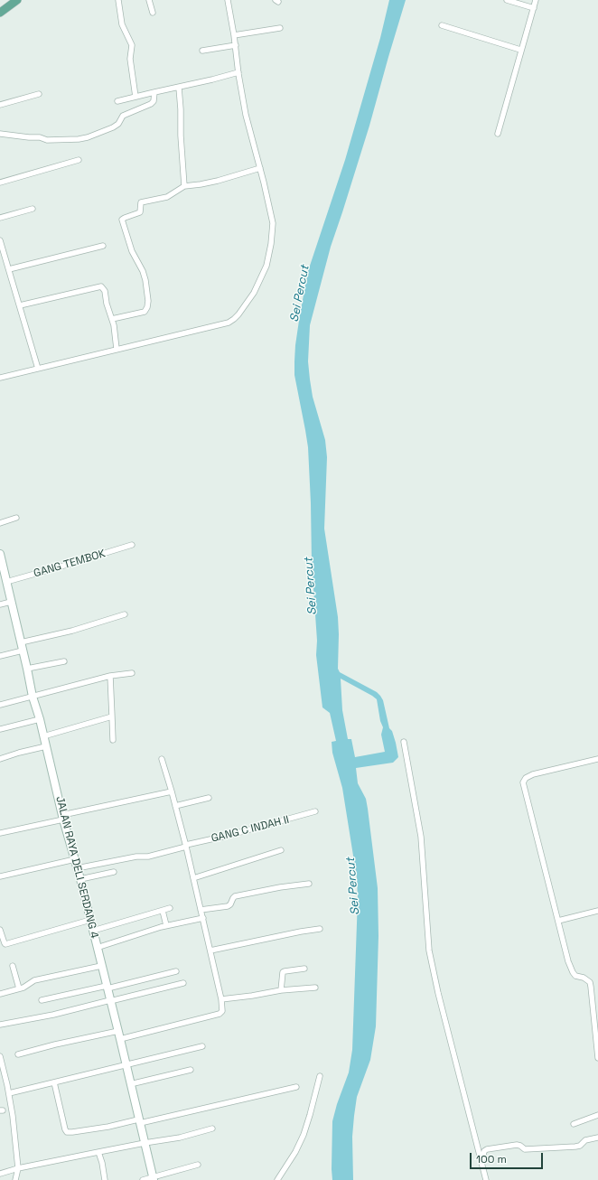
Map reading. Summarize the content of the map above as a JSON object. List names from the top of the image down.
{
  "streets": {
    "street": ["GANG TEMBOK", "GANG C INDAH II", "JALAN RAYA DELI SERDANG 4"]
  },
  "crossings": [
    ["GANG TEMBOK", "JALAN RAYA DELI SERDANG 4"],
    ["GANG C INDAH II", "JALAN RAYA DELI SERDANG 4"]
  ],
  "water": ["Sei Percut"],
  "scale_bar": "100 m"
}
